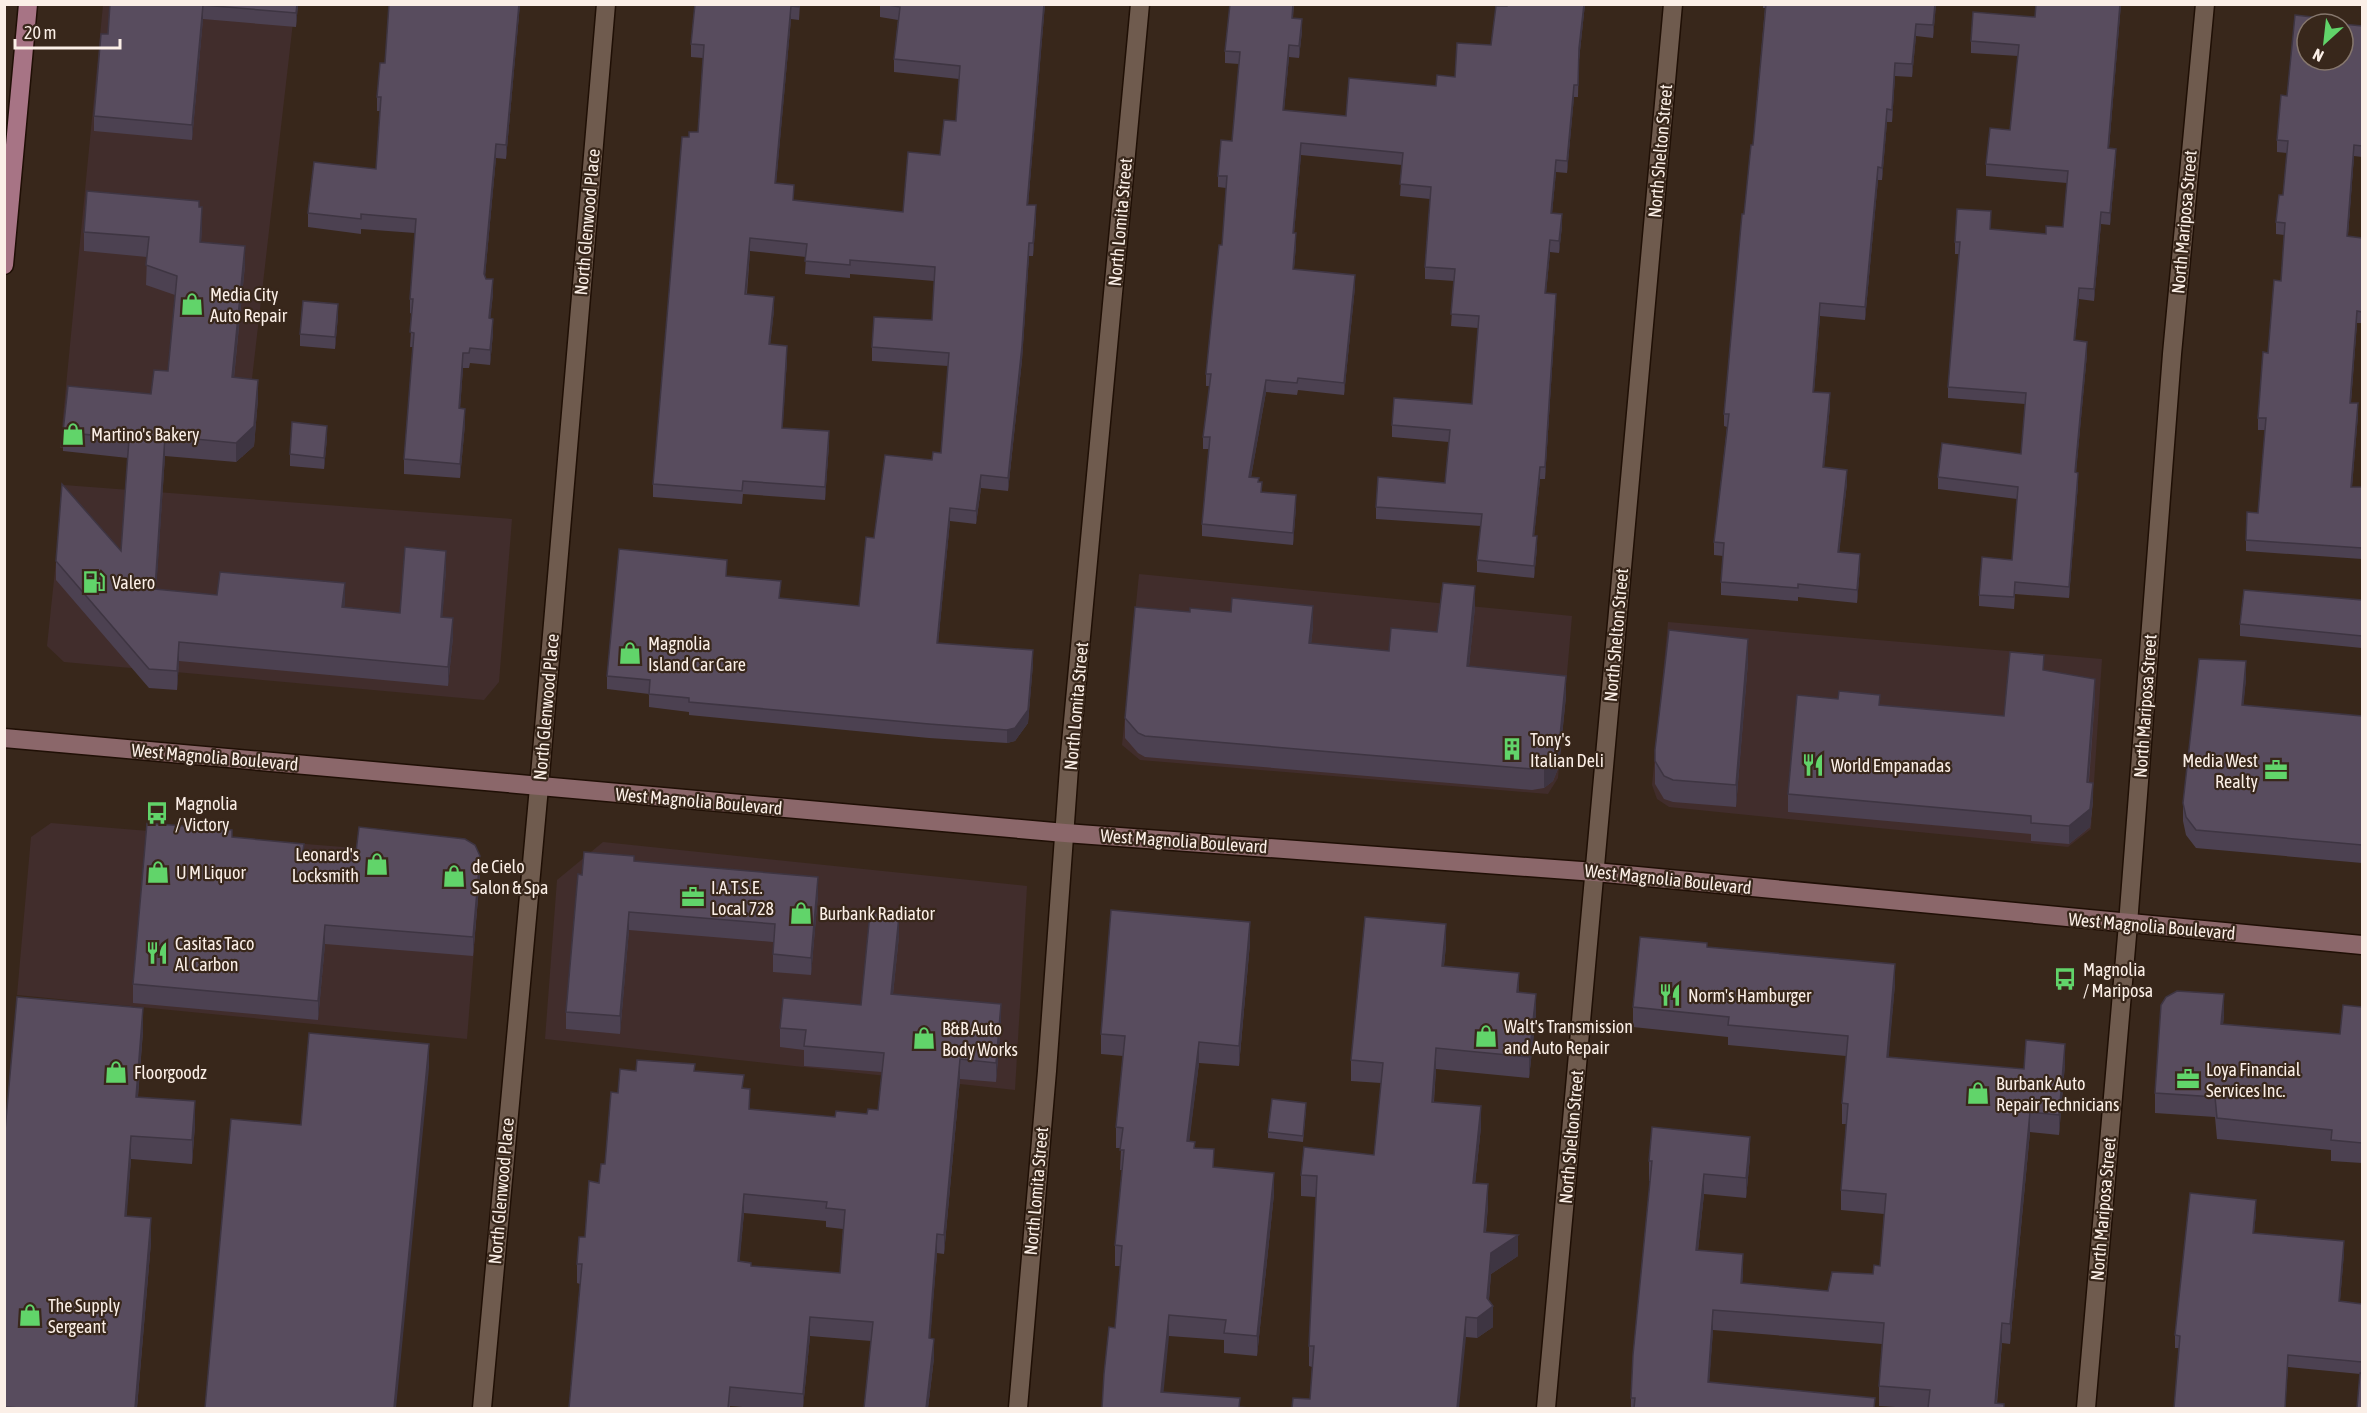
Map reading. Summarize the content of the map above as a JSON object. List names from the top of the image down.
{
  "streets": {
    "main road": ["West Magnolia Boulevard"],
    "street": [
      "North Shelton Street",
      "North Glenwood Place",
      "North Lomita Street",
      "North Mariposa Street"
    ]
  },
  "crossings": [
    ["North Shelton Street", "West Magnolia Boulevard"],
    ["North Glenwood Place", "West Magnolia Boulevard"],
    ["North Lomita Street", "West Magnolia Boulevard"],
    ["North Mariposa Street", "West Magnolia Boulevard"]
  ],
  "places": {
    "shop": [
      "Media City Auto Repair",
      "Martino's Bakery",
      "Magnolia Island Car Care",
      "Leonard's Locksmith",
      "U M Liquor",
      "de Cielo Salon & Spa",
      "Burbank Radiator",
      "Walt's Transmission and Auto Repair",
      "B&B Auto Body Works",
      "Floorgoodz",
      "Burbank Auto Repair Technicians",
      "The Supply Sergeant"
    ],
    "fuel station": ["Valero"],
    "building": ["Tony's Italian Deli"],
    "restaurant": ["World Empanadas", "Casitas Taco Al Carbon", "Norm's Hamburger"],
    "office": ["Media West Realty", "I.A.T.S.E. Local 728", "Loya Financial Services Inc."],
    "bus stop": ["Magnolia / Victory", "Magnolia / Mariposa"]
  },
  "scale_bar": "20 m",
  "north": "bottom left"
}
